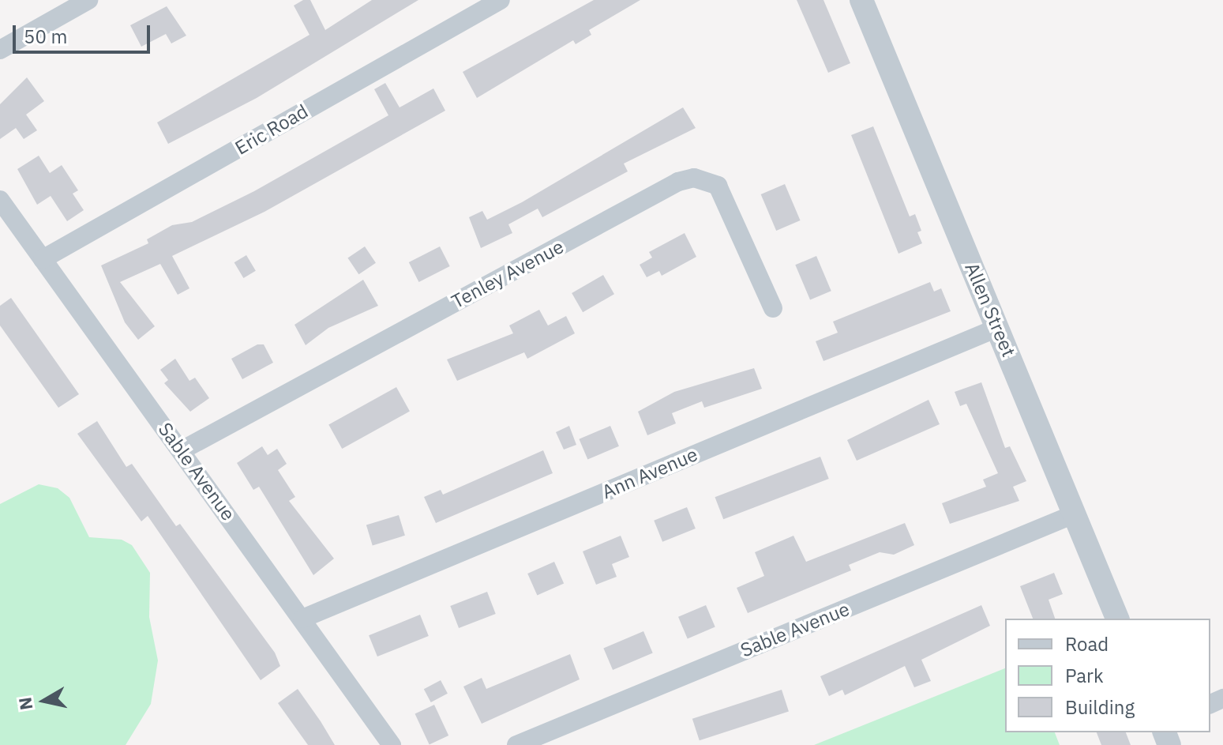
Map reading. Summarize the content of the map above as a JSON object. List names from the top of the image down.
{
  "streets": {
    "street": [
      "Eric Road",
      "Tenley Avenue",
      "Allen Street",
      "Sable Avenue",
      "Ann Avenue"
    ]
  },
  "crossings": [
    ["Eric Road", "Sable Avenue"],
    ["Tenley Avenue", "Sable Avenue"],
    ["Allen Street", "Sable Avenue"],
    ["Allen Street", "Ann Avenue"],
    ["Sable Avenue", "Ann Avenue"]
  ],
  "legend": ["Road", "Park", "Building"],
  "scale_bar": "50 m",
  "north": "left"
}
